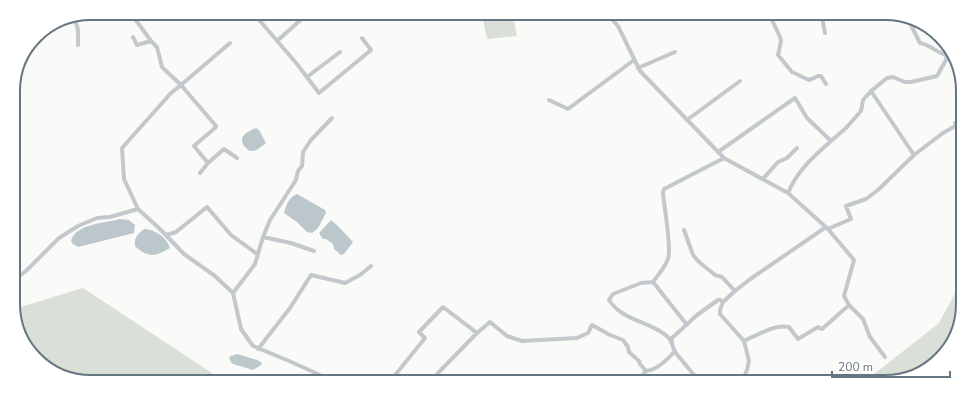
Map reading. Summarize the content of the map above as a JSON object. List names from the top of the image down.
{
  "scale_bar": "200 m"
}
